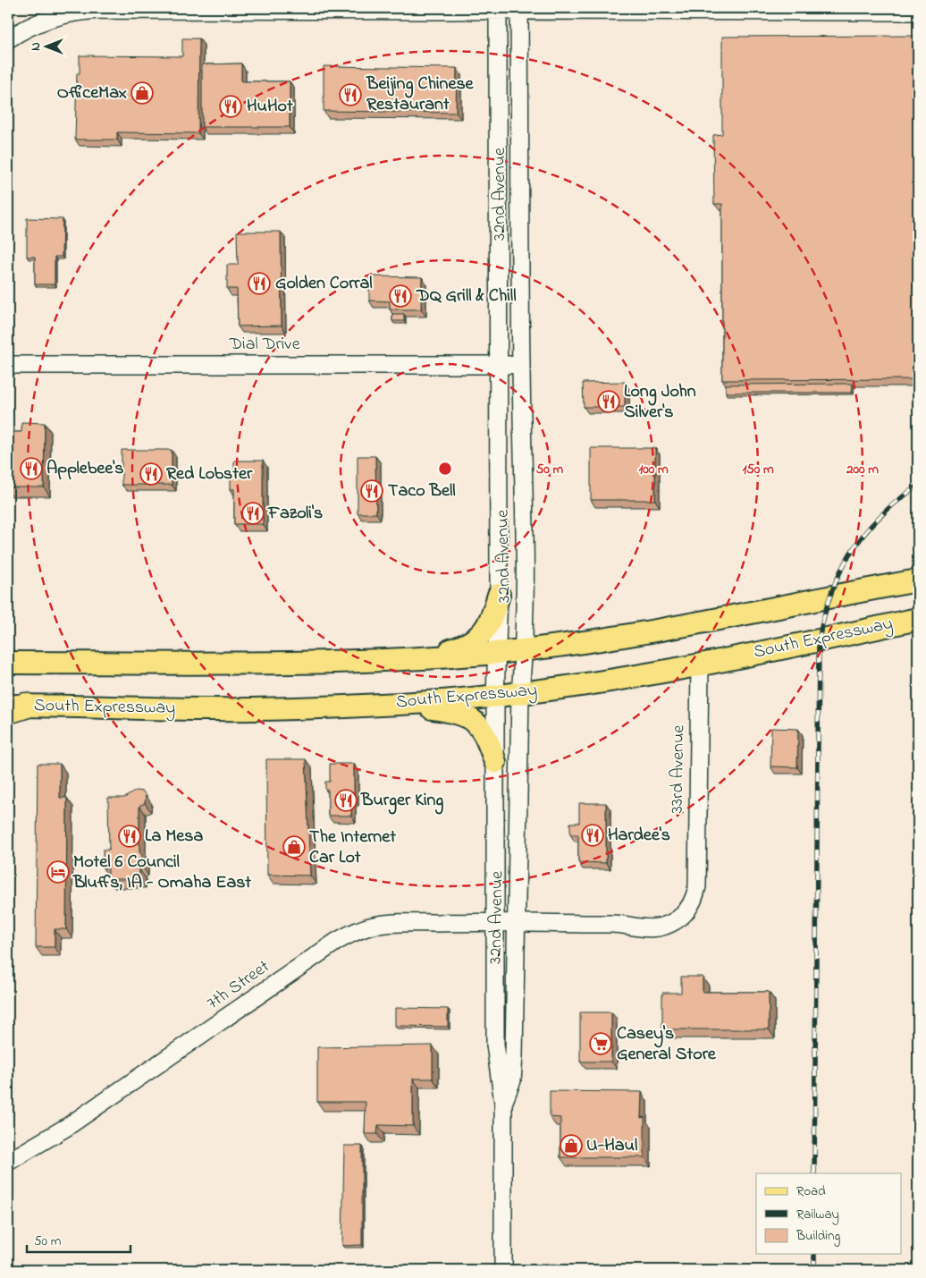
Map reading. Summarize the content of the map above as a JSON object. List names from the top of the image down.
{
  "streets": {
    "main road": ["South Expressway"],
    "street": [
      "32nd Avenue",
      "Dial Drive",
      "33rd Avenue",
      "7th Street"
    ]
  },
  "crossings": [
    ["32nd Avenue", "Dial Drive"],
    ["32nd Avenue", "South Expressway"],
    ["32nd Avenue", "33rd Avenue"],
    ["32nd Avenue", "7th Street"],
    ["South Expressway", "33rd Avenue"],
    ["33rd Avenue", "7th Street"]
  ],
  "places": {
    "shop": ["OfficeMax", "The Internet Car Lot", "U-Haul"],
    "restaurant": [
      "Beijing Chinese Restaurant",
      "HuHot",
      "Golden Corral",
      "DQ Grill & Chill",
      "Long John Silver's",
      "Applebee's",
      "Red Lobster",
      "Taco Bell",
      "Fazoli's",
      "Burger King",
      "Hardee's",
      "La Mesa"
    ],
    "hotel": ["Motel 6 Council Bluffs, IA - Omaha East"],
    "supermarket": ["Casey's General Store"]
  },
  "legend": ["Road", "Railway", "Building"],
  "scale_bar": "50 m",
  "north": "left",
  "rings": [
    "50 m",
    "100 m",
    "150 m",
    "200 m"
  ]
}
